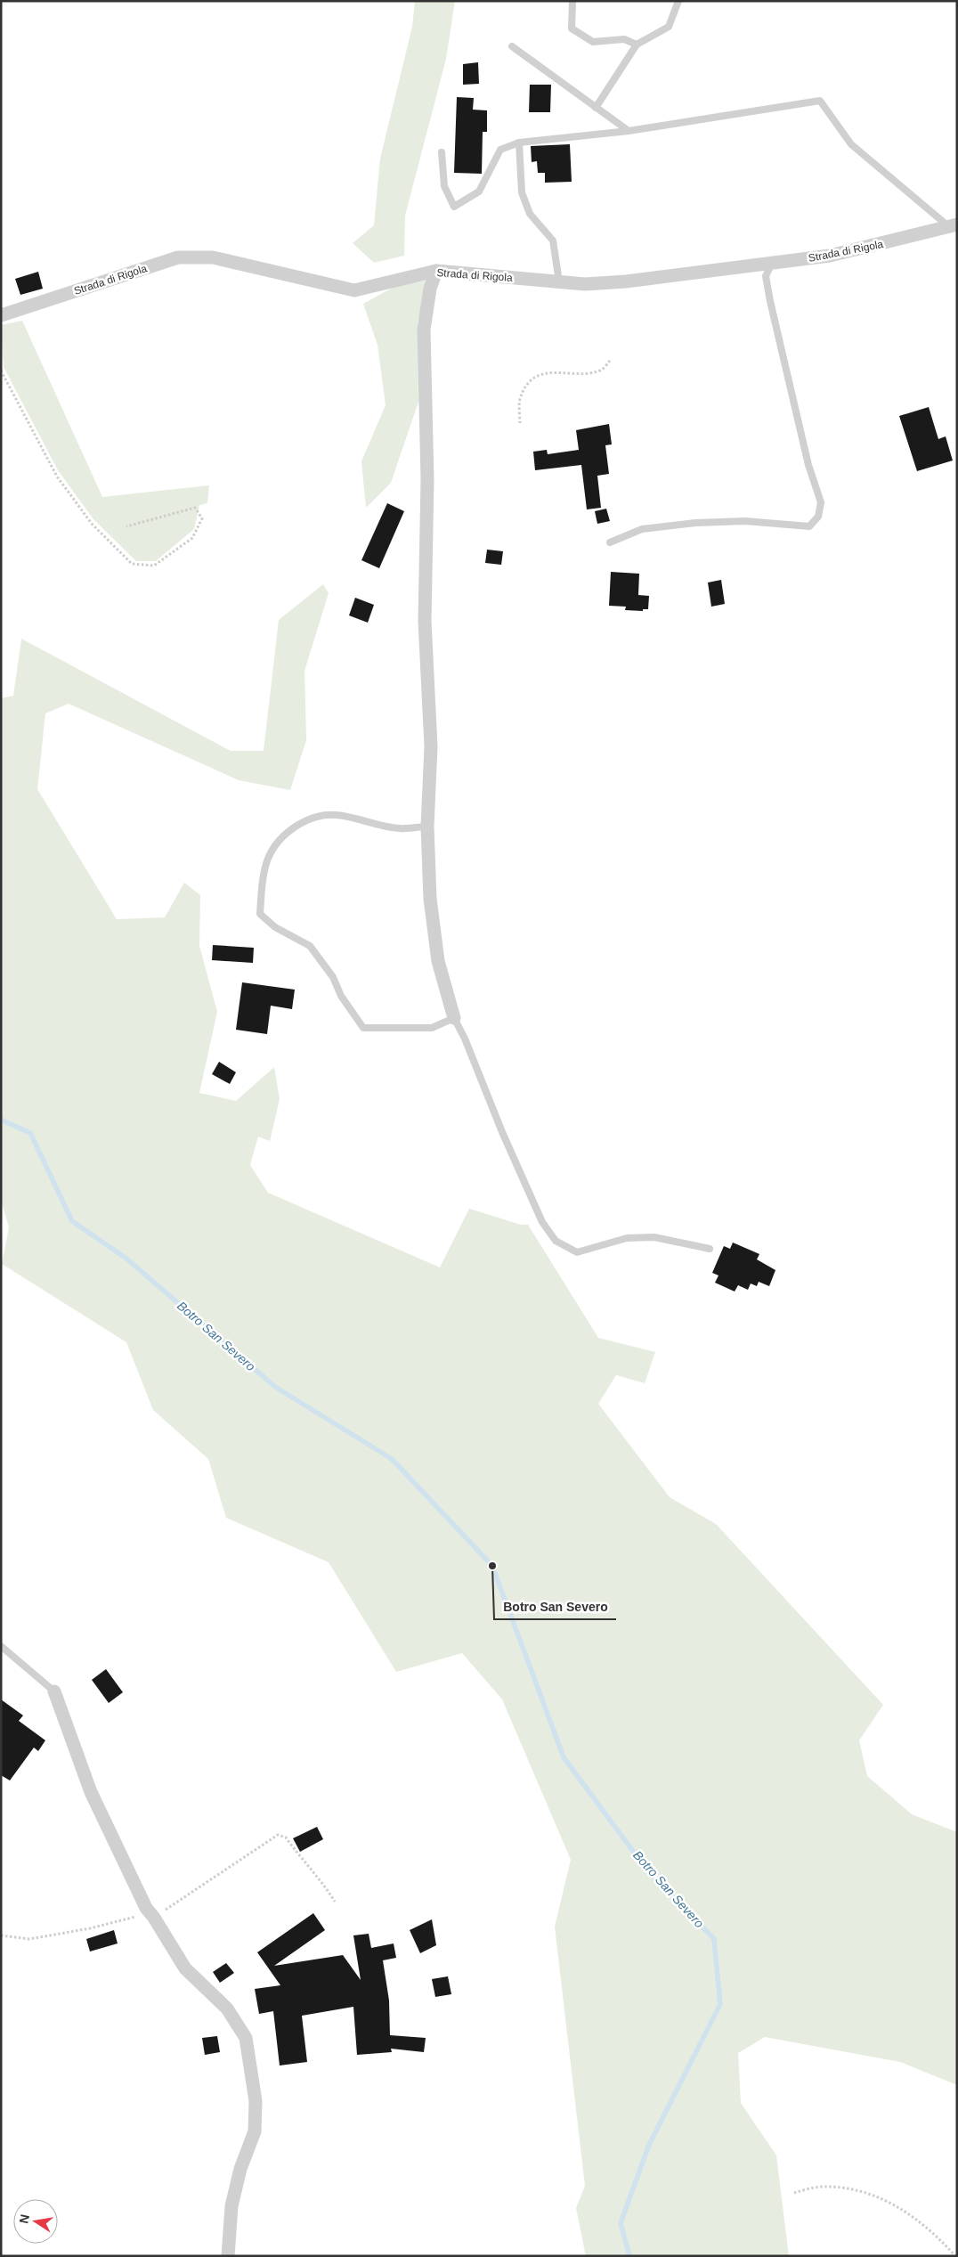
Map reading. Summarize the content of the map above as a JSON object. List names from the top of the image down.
{
  "streets": {
    "street": ["Strada di Rigola"]
  },
  "water": ["Botro San Severo"],
  "places": ["Botro San Severo"],
  "north": "left"
}
